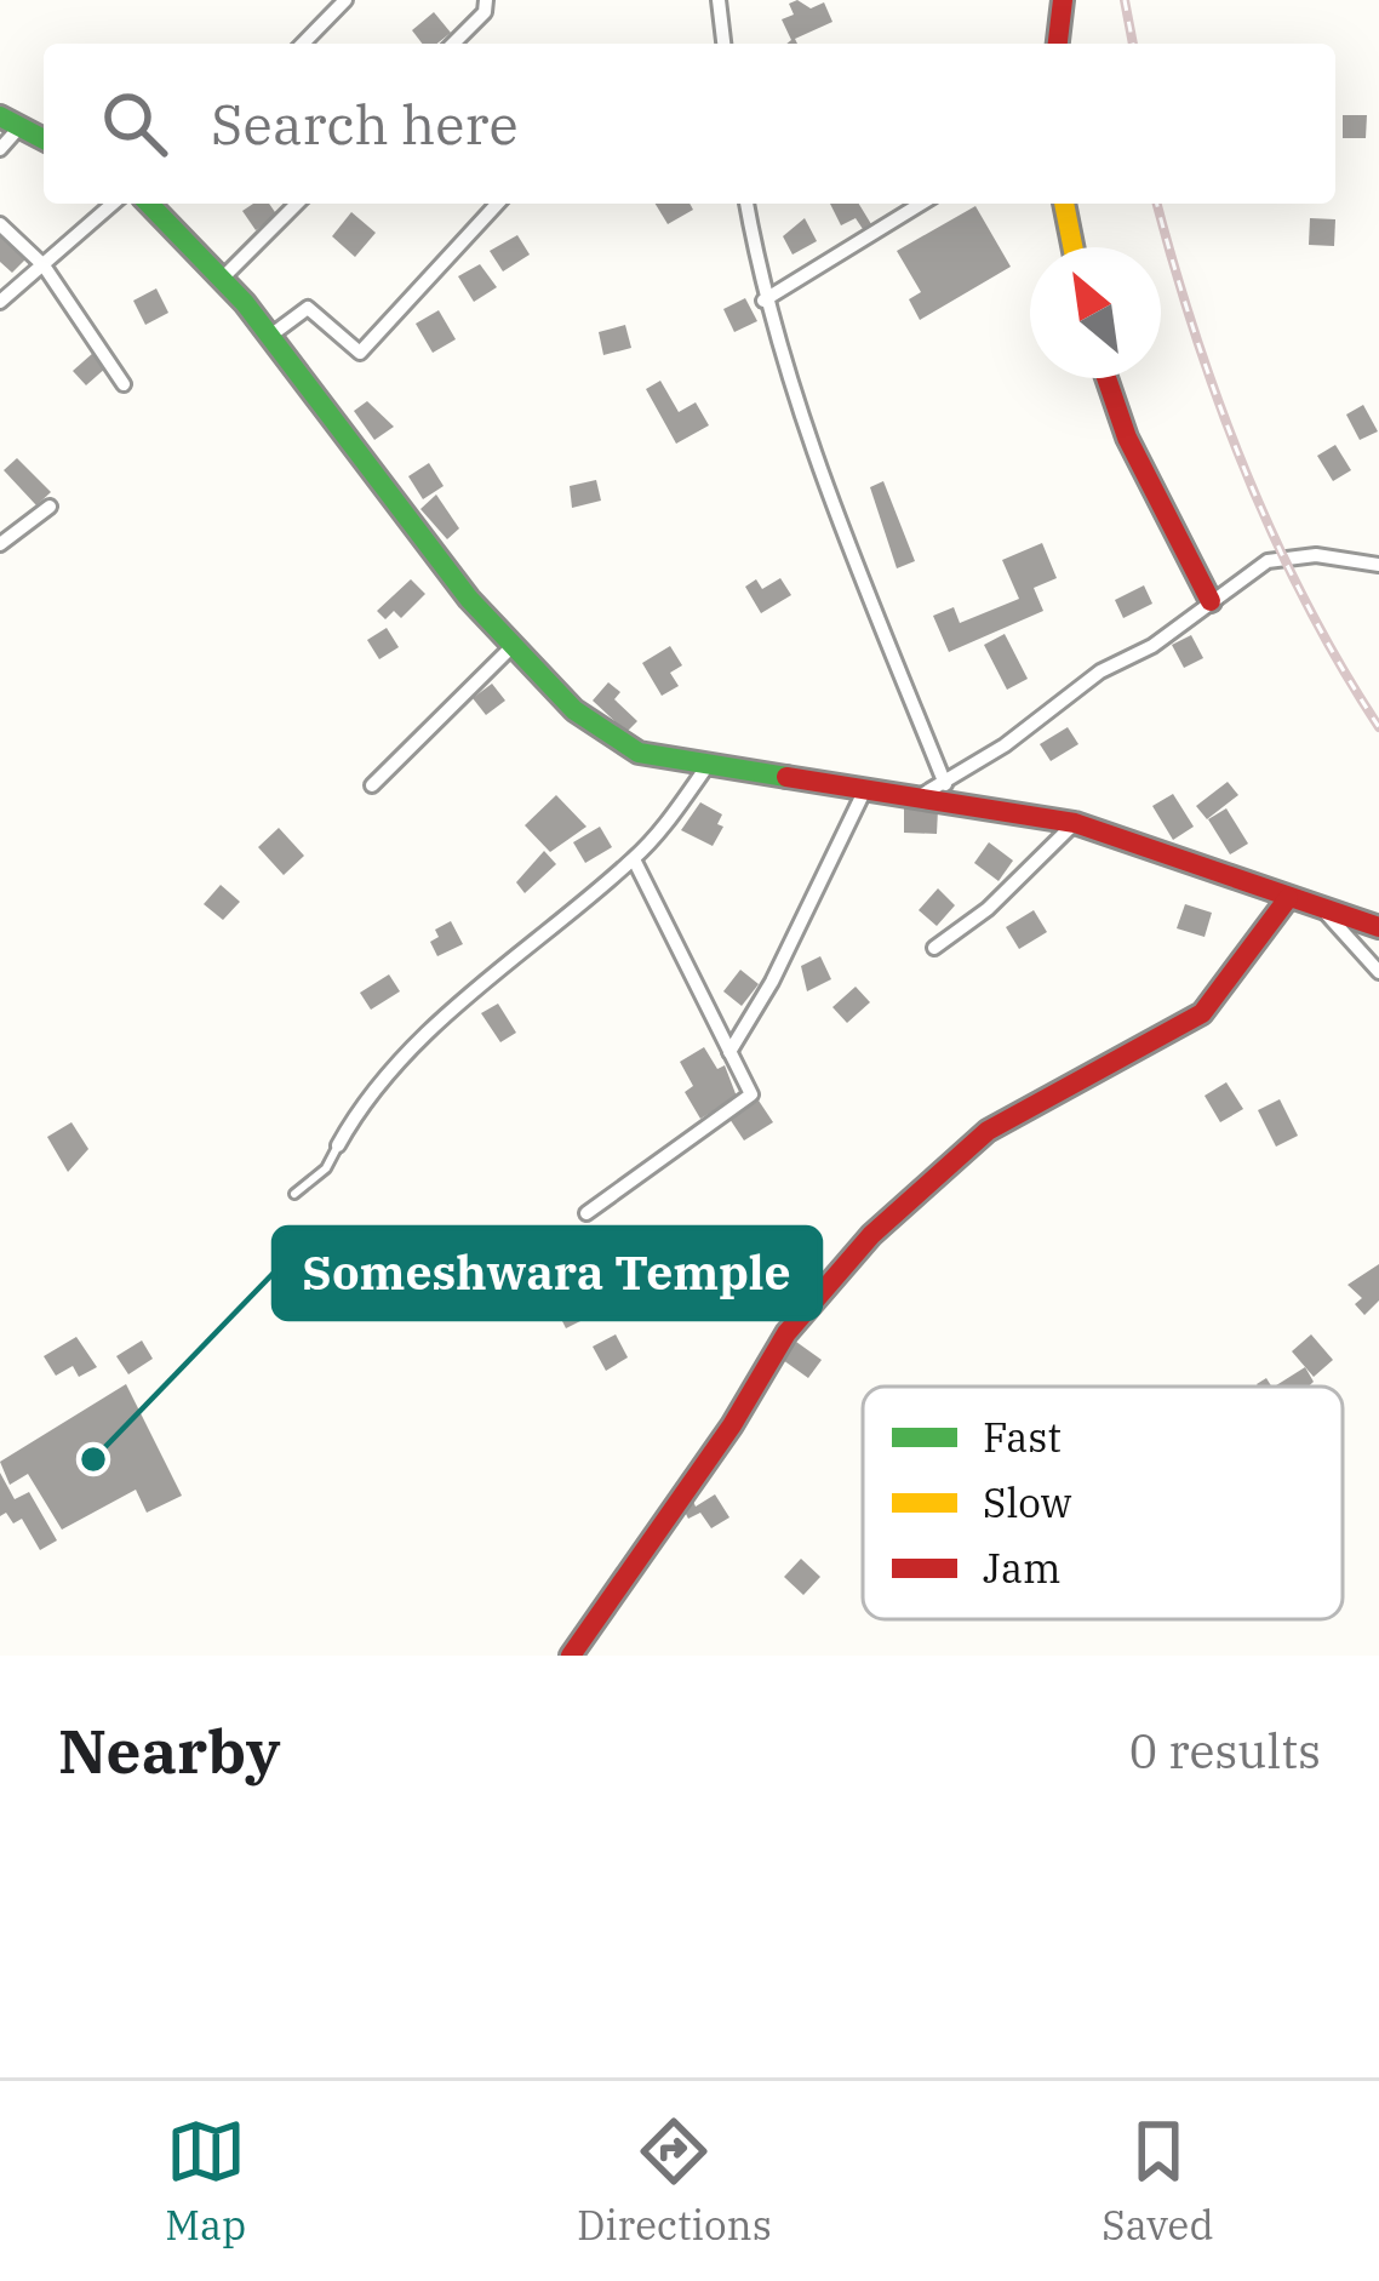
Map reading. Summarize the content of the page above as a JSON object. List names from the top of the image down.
{
  "places": ["Someshwara Temple"],
  "legend": ["Fast", "Slow", "Jam"],
  "north": "top left",
  "page": {
    "search": "Search here",
    "heading": ["Nearby", "0 results"],
    "nav": ["Map", "Directions", "Saved"]
  }
}
